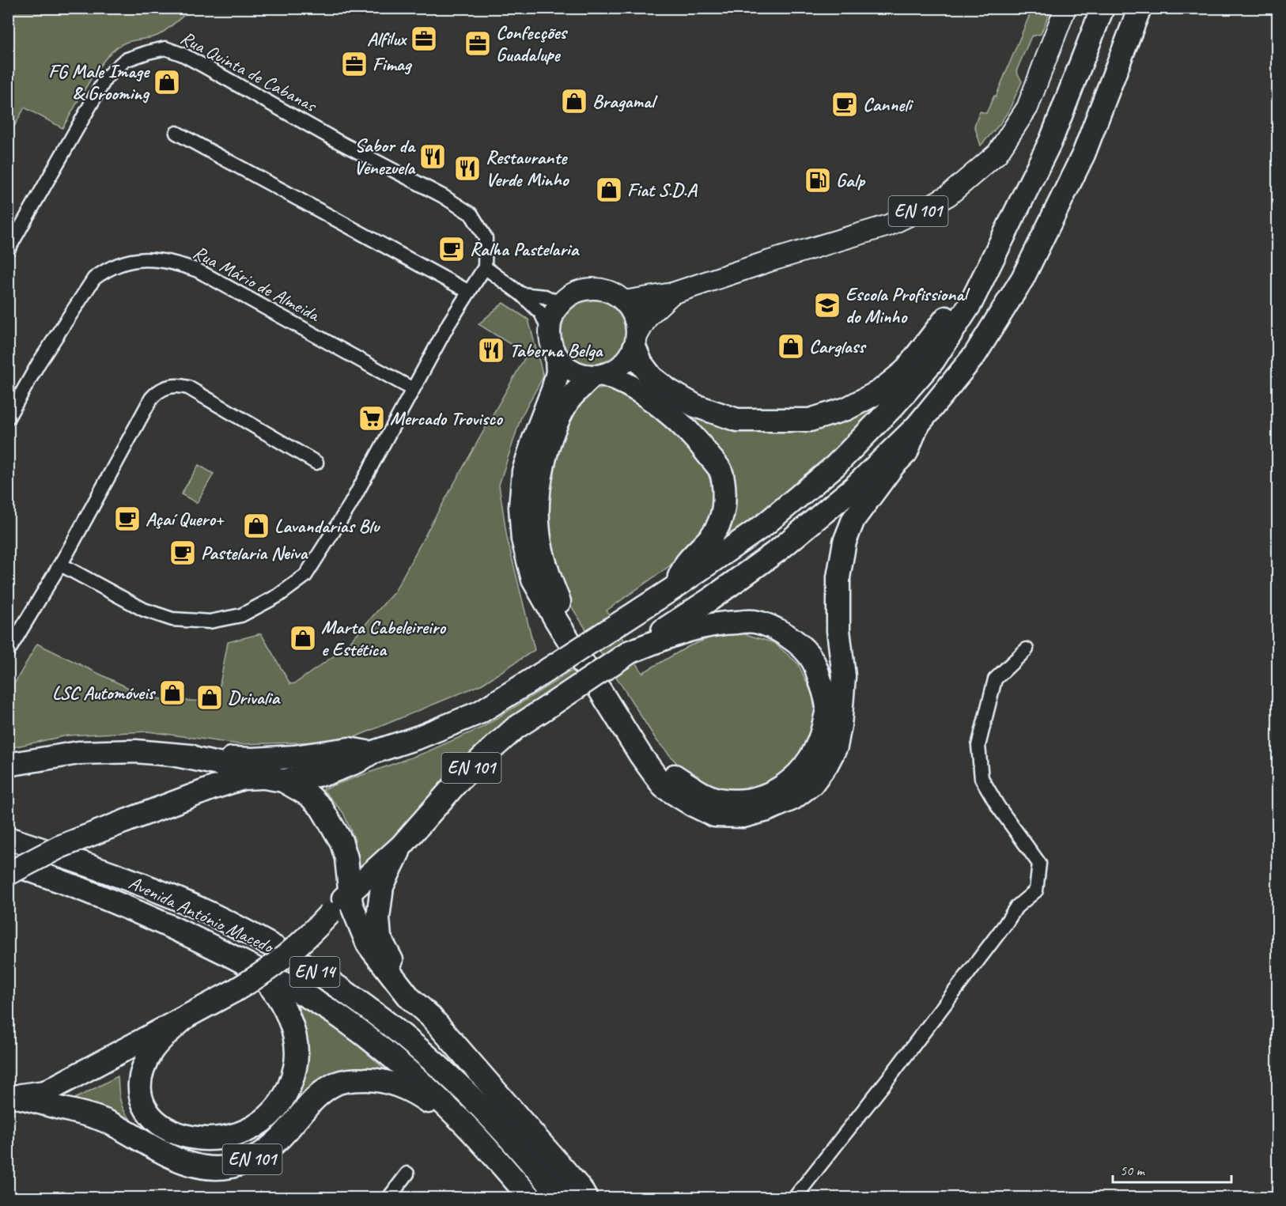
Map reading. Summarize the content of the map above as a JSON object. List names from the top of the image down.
{
  "streets": {
    "highway": ["EN 101", "Avenida António Macedo", "EN 14"],
    "street": ["Rua Quinta de Cabanas", "Rua Mário de Almeida"]
  },
  "crossings": [
    ["EN 101", "Avenida António Macedo"],
    ["EN 101", "EN 14"],
    ["Avenida António Macedo", "EN 14"]
  ],
  "places": {
    "office": ["Alfilux", "Confecções Guadalupe", "Fimag"],
    "shop": [
      "FG Male Image & Grooming",
      "Bragamal",
      "Fiat S.D.A",
      "Carglass",
      "Lavandarias Blu",
      "Marta Cabeleireiro e Estética",
      "LSC Automóveis",
      "Drivalia"
    ],
    "cafe": [
      "Canneli",
      "Ralha Pastelaria",
      "Açaí Quero+",
      "Pastelaria Neiva"
    ],
    "restaurant": ["Sabor da Venezuela", "Restaurante Verde Minho", "Taberna Belga"],
    "fuel station": ["Galp"],
    "school or university": ["Escola Profissional do Minho"],
    "supermarket": ["Mercado Trovisco"]
  },
  "scale_bar": "50 m"
}
